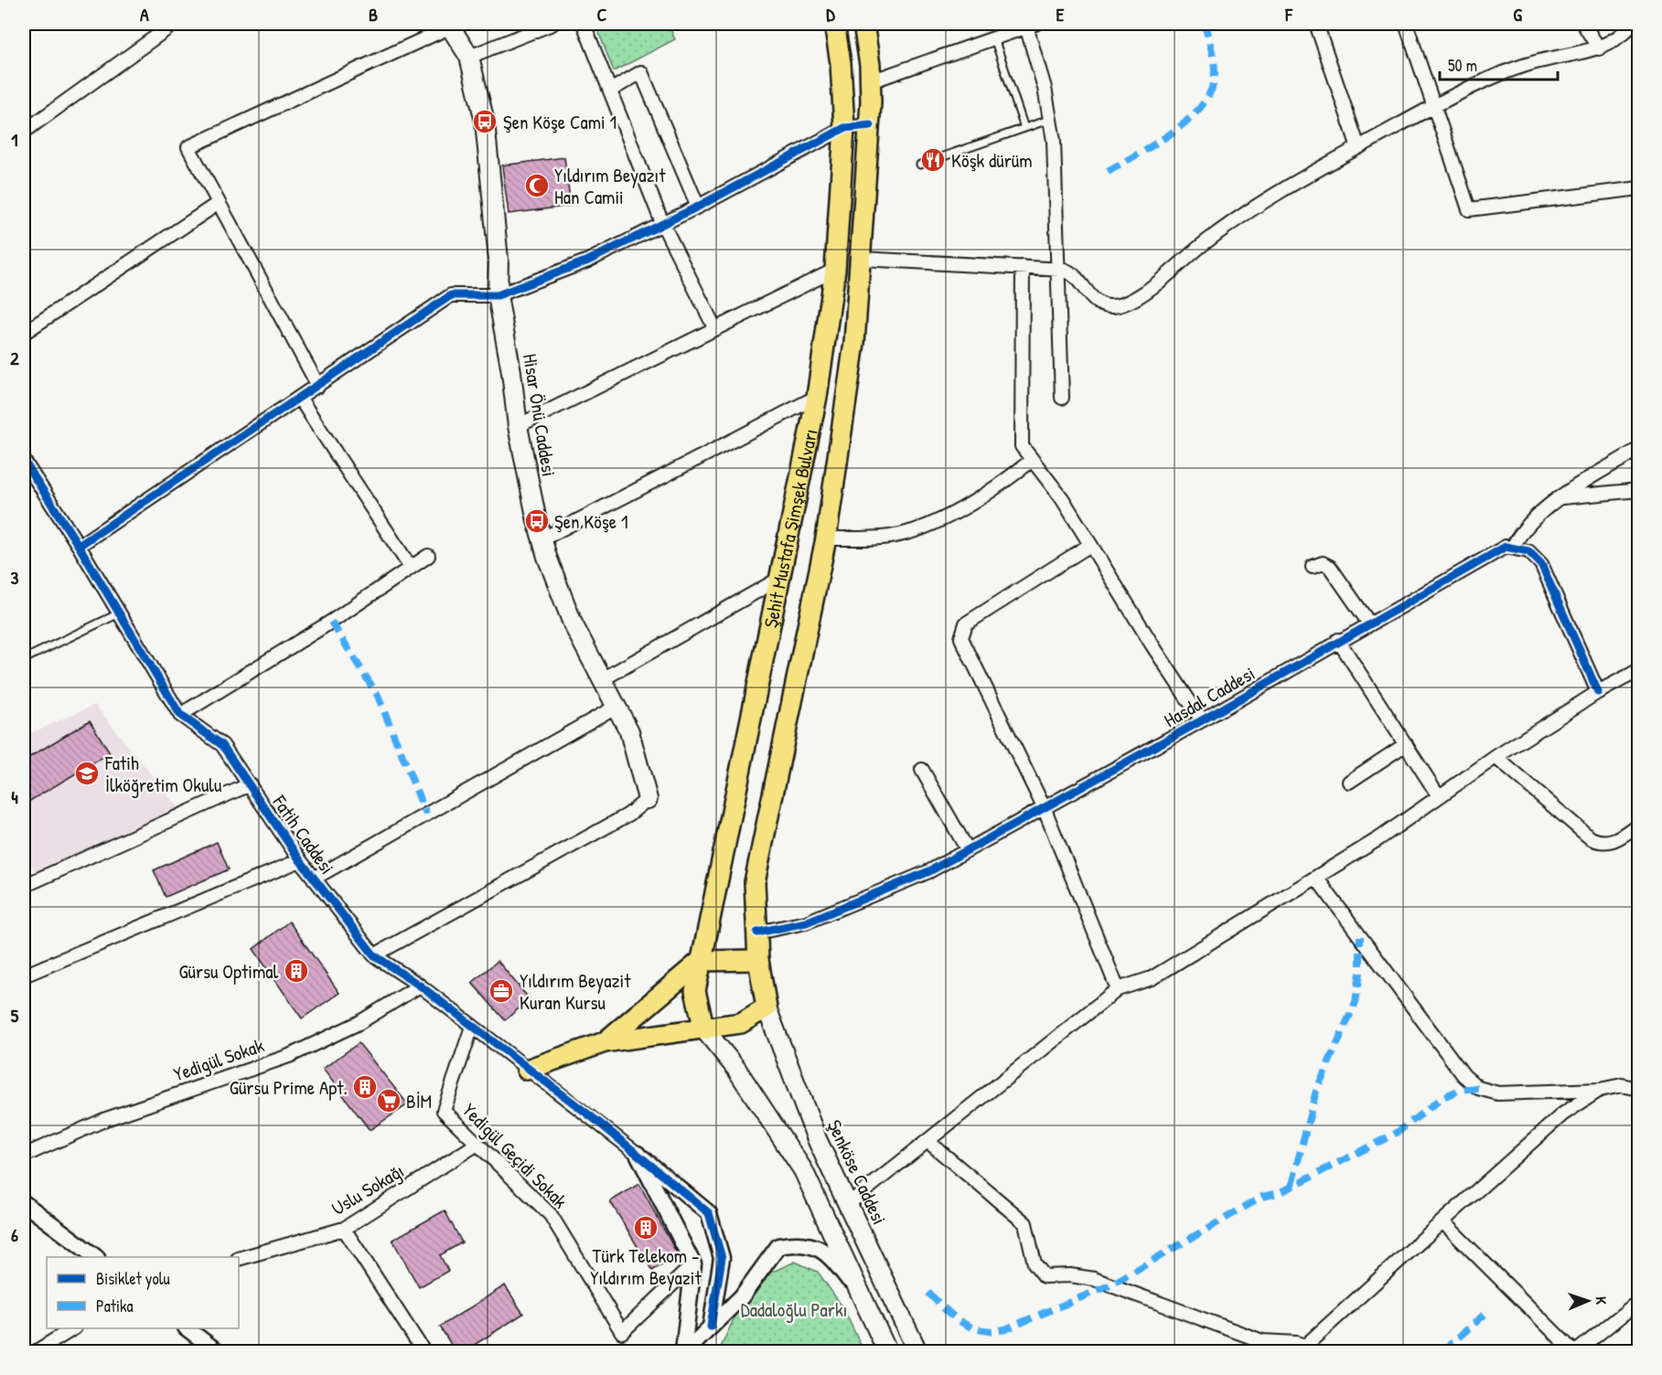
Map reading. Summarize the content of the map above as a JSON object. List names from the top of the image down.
{
  "streets": {
    "main road": ["Hisar Önü Caddesi", "Şehit Mustafa Şimşek Bulvarı", "Şenköse Caddesi"],
    "street": [
      "Hasdal Caddesi",
      "Fatih Caddesi",
      "Yedigül Sokak",
      "Yedigül Geçidi Sokak",
      "Uslu Sokağı"
    ]
  },
  "crossings": [
    ["Şehit Mustafa Şimşek Bulvarı", "Hasdal Caddesi"],
    ["Şehit Mustafa Şimşek Bulvarı", "Şenköse Caddesi"],
    ["Fatih Caddesi", "Yedigül Sokak"],
    ["Fatih Caddesi", "Yedigül Geçidi Sokak"],
    ["Yedigül Geçidi Sokak", "Uslu Sokağı"]
  ],
  "parks": ["Dadaloğlu Parkı"],
  "places": {
    "bus stop": ["Şen Köşe Cami 1", "Şen Köşe 1"],
    "restaurant": ["Köşk dürüm"],
    "mosque": ["Yıldırım Beyazıt Han Camii"],
    "school or university": ["Fatih İlköğretim Okulu"],
    "building": ["Gürsu Optimal", "Gürsu Prime Apt.", "Türk Telekom - Yıldırım Beyazit"],
    "office": ["Yıldırım Beyazit Kuran Kursu"],
    "supermarket": ["BİM"]
  },
  "legend": ["Bisiklet yolu", "Patika"],
  "scale_bar": "50 m",
  "north": "right",
  "grid": {
    "columns": [
      "A",
      "B",
      "C",
      "D",
      "E",
      "F",
      "G"
    ],
    "rows": [
      "1",
      "2",
      "3",
      "4",
      "5",
      "6"
    ]
  }
}
